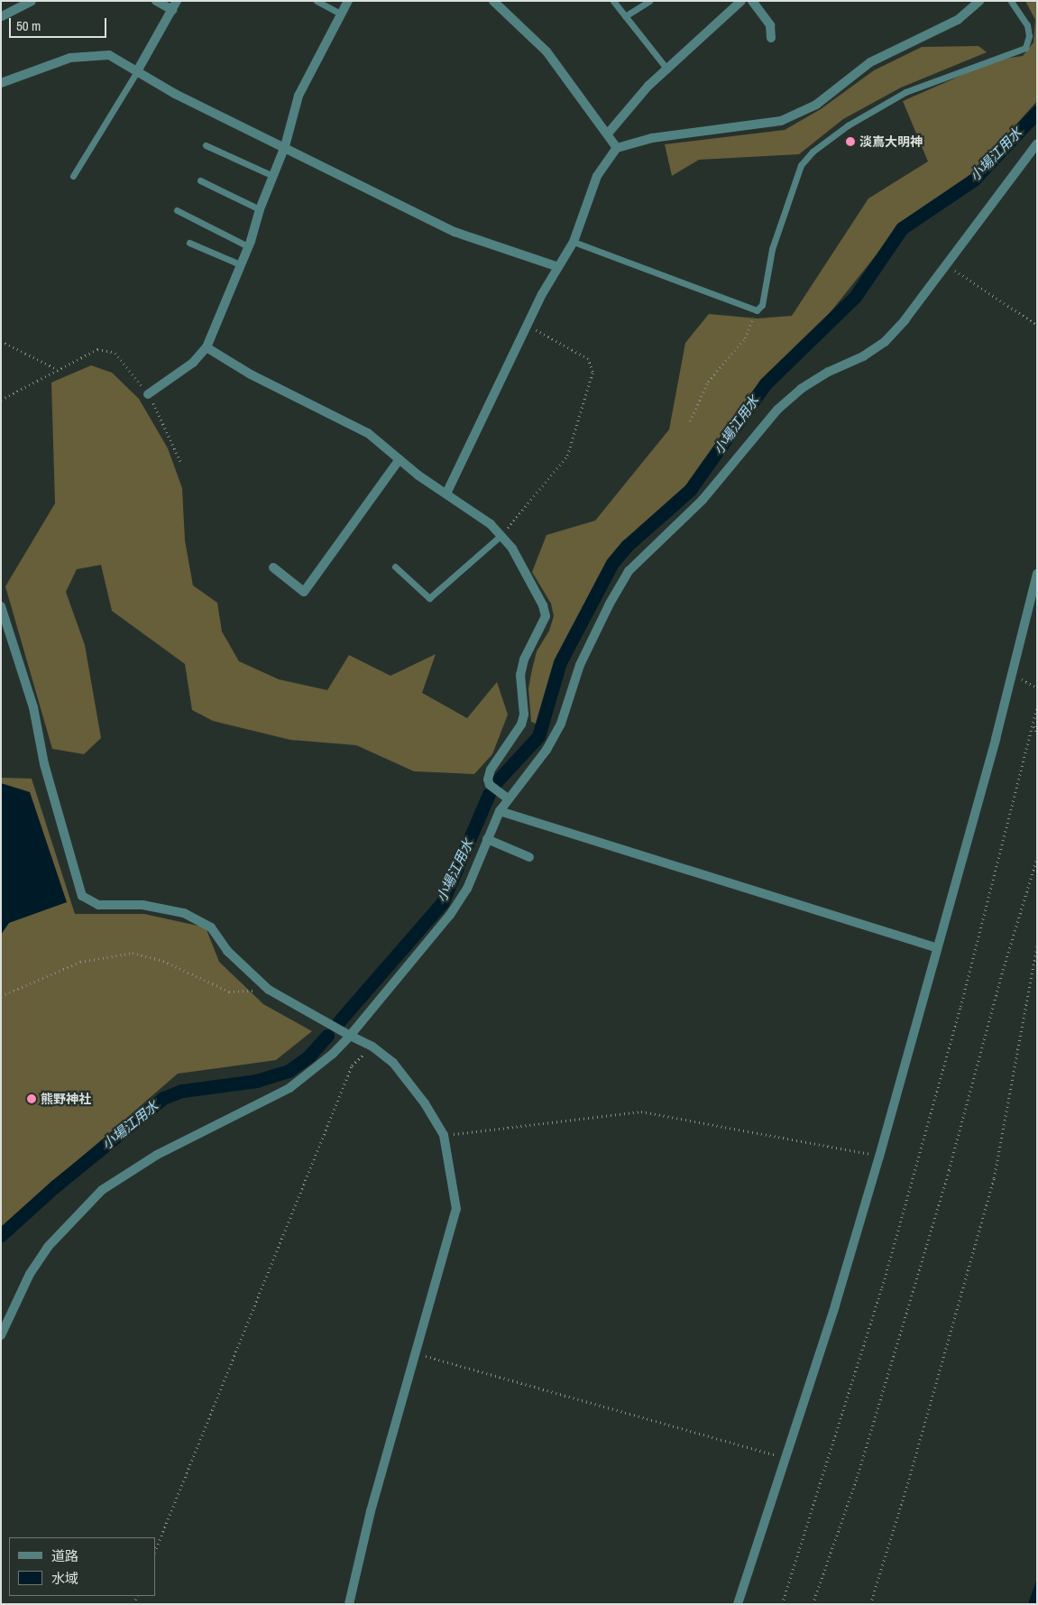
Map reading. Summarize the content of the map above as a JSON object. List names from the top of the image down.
{
  "water": ["小場江用水"],
  "places": ["淡嶌大明神", "熊野神社"],
  "legend": ["道路", "水域"],
  "scale_bar": "50 m"
}
